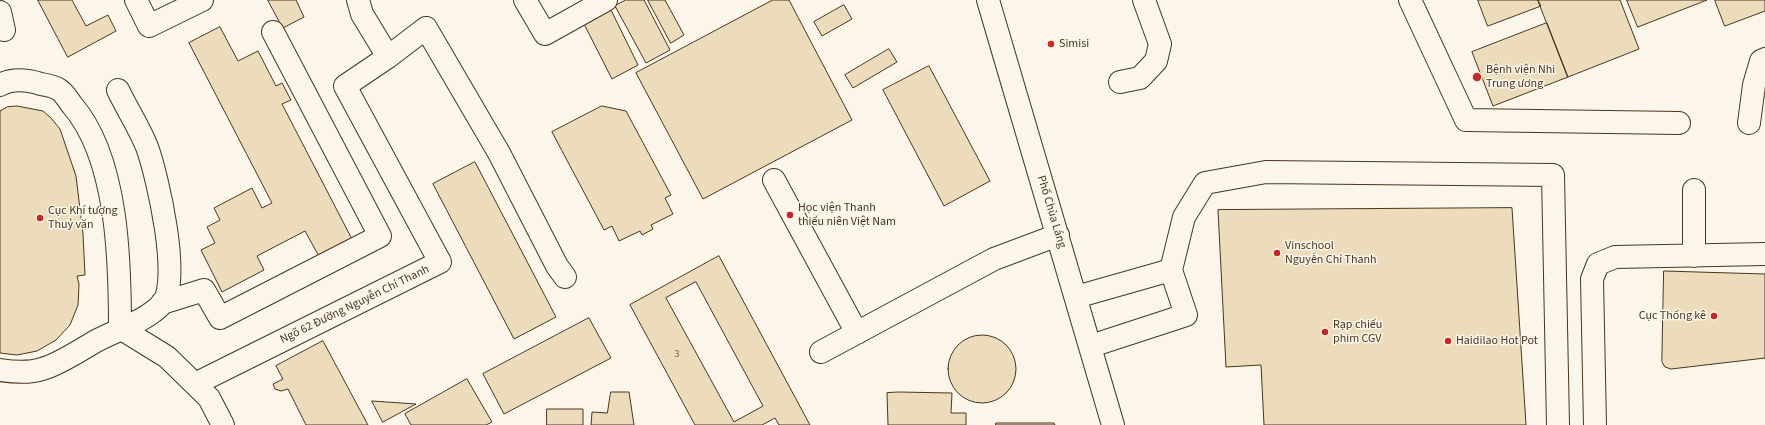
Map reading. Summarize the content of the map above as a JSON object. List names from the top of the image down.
{
  "streets": {
    "street": ["Phố Chùa Láng", "Ngõ 62 Đường Nguyễn Chí Thanh"]
  },
  "places": [
    "Simisi",
    "Bệnh viện Nhi Trung ương",
    "Học viện Thanh thiếu niên Việt Nam",
    "Cục Khí tượng Thuỷ văn",
    "Vinschool Nguyễn Chí Thanh",
    "Cục Thống kê",
    "Rạp chiếu phim CGV",
    "Haidilao Hot Pot"
  ],
  "house_numbers": ["3"]
}
